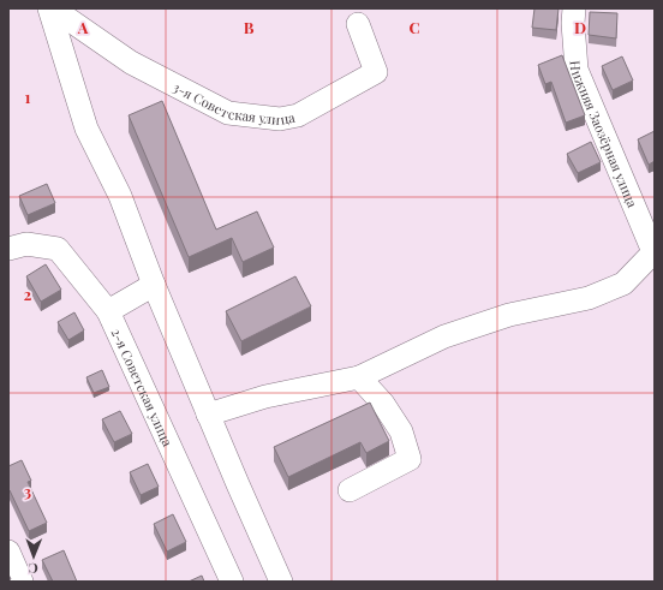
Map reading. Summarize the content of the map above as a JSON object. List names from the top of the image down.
{
  "streets": {
    "street": ["3-я Советская улица", "Нижняя Заозёрная улица", "2-я Советская улица"]
  },
  "north": "bottom",
  "grid": {
    "columns": [
      "A",
      "B",
      "C",
      "D"
    ],
    "rows": ["1", "2", "3"]
  }
}
